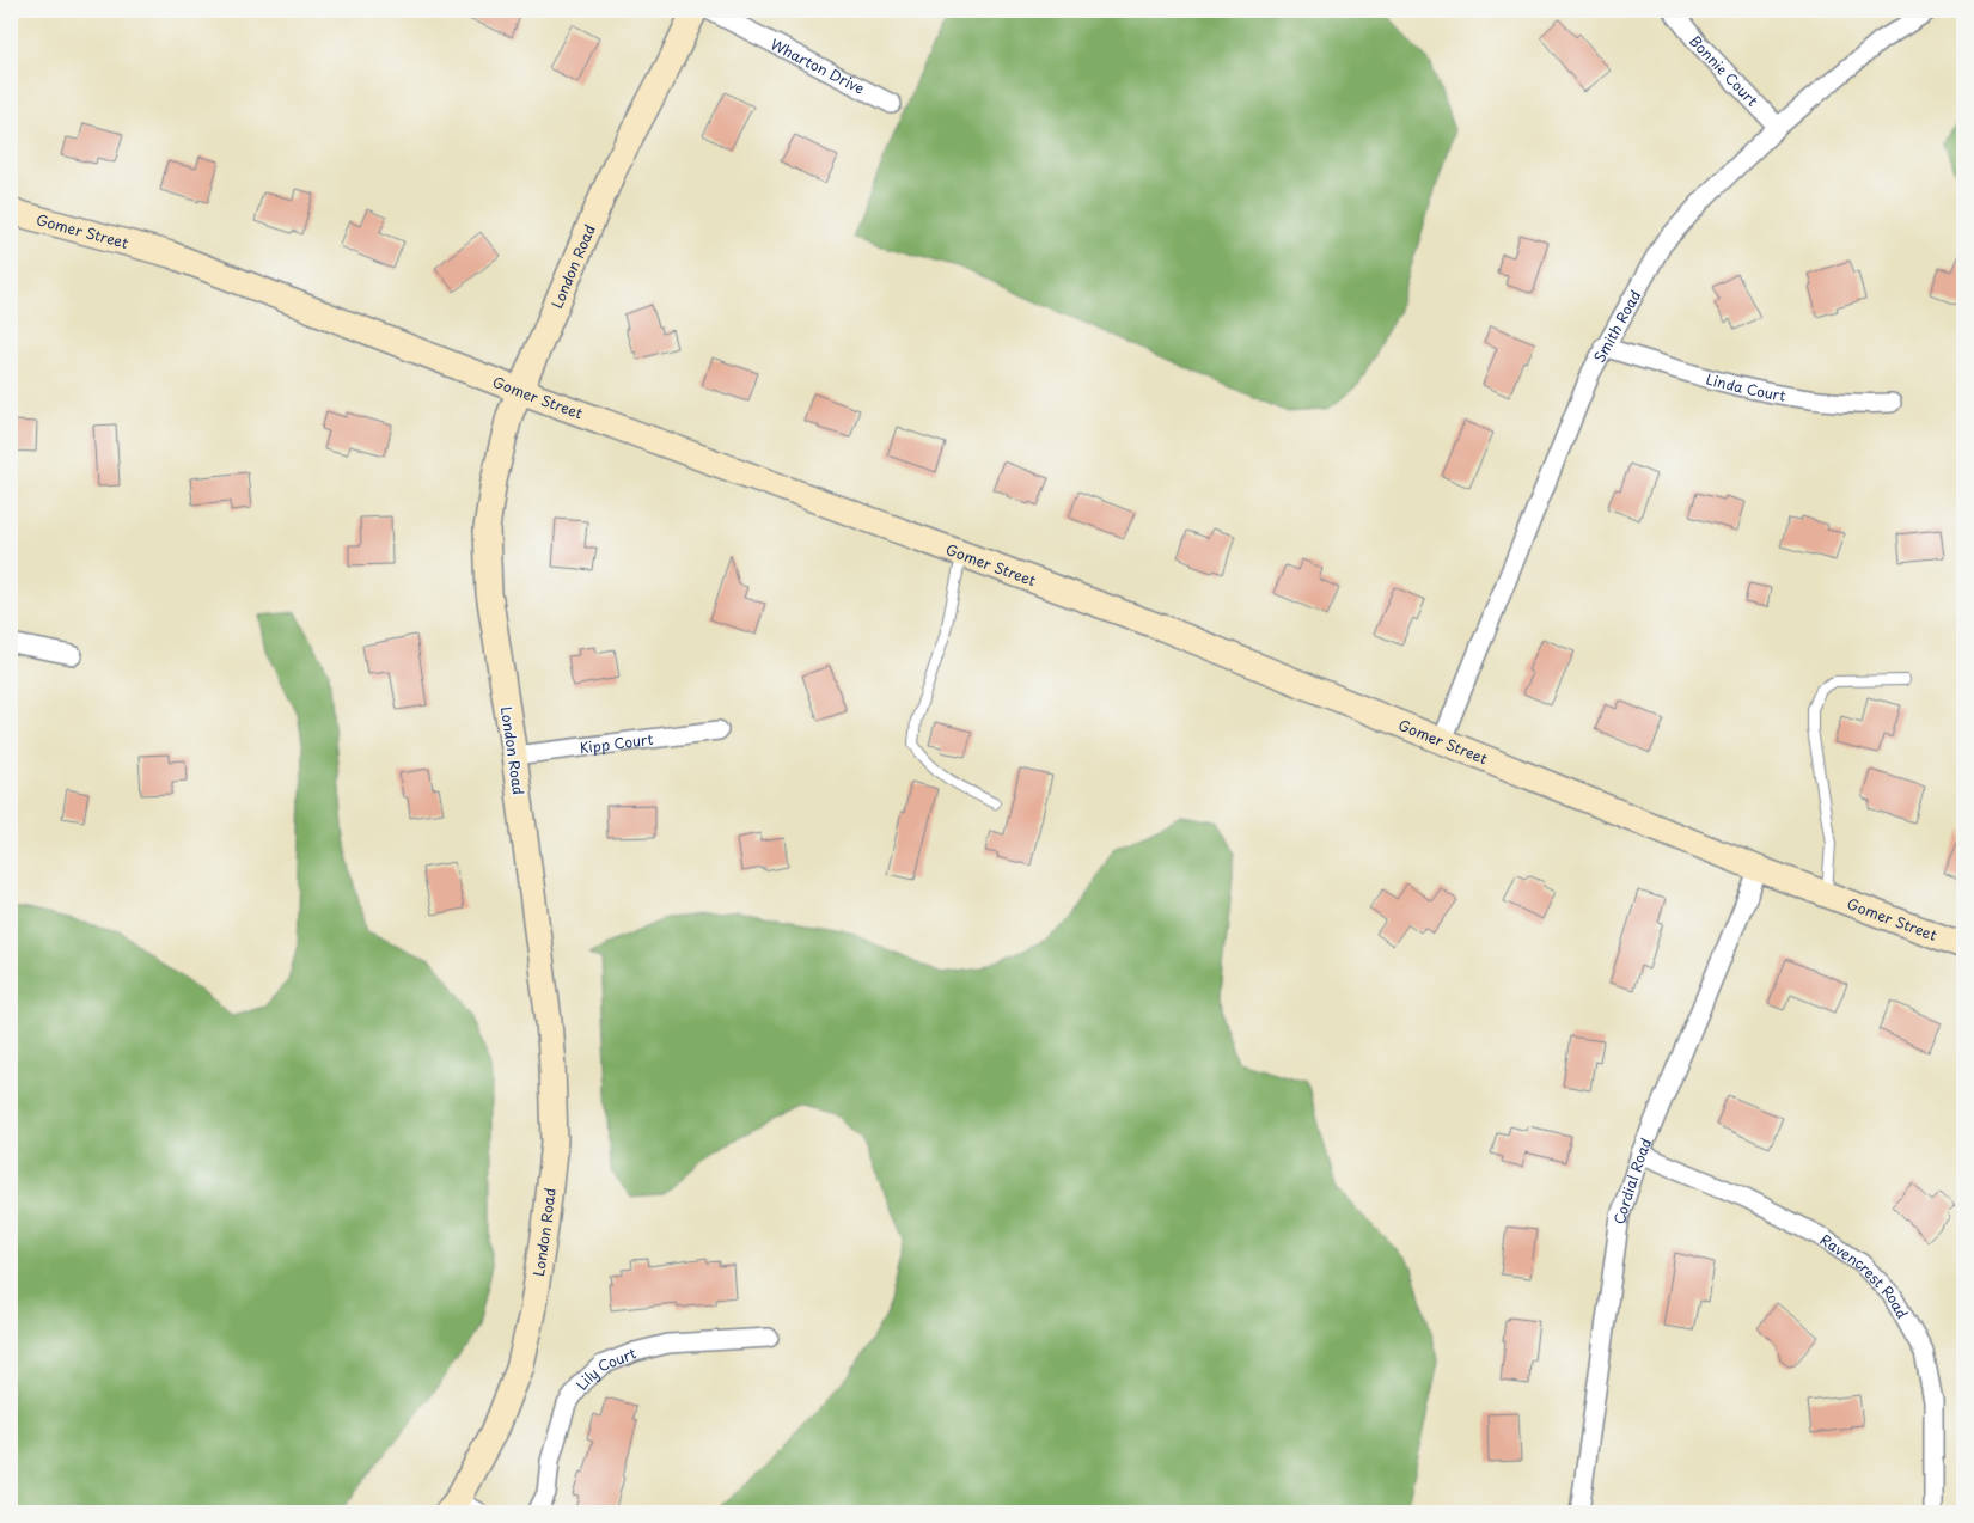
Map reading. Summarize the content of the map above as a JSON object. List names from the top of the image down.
{
  "streets": {
    "street": [
      "Wharton Drive",
      "Bonnie Court",
      "Gomer Street",
      "London Road",
      "Smith Road",
      "Linda Court",
      "Kipp Court",
      "Cordial Road",
      "Ravencrest Road",
      "Lily Court"
    ]
  },
  "crossings": [
    ["Bonnie Court", "Smith Road"],
    ["Gomer Street", "London Road"],
    ["Gomer Street", "Smith Road"],
    ["Gomer Street", "Cordial Road"],
    ["London Road", "Kipp Court"],
    ["Smith Road", "Linda Court"],
    ["Cordial Road", "Ravencrest Road"]
  ]
}
